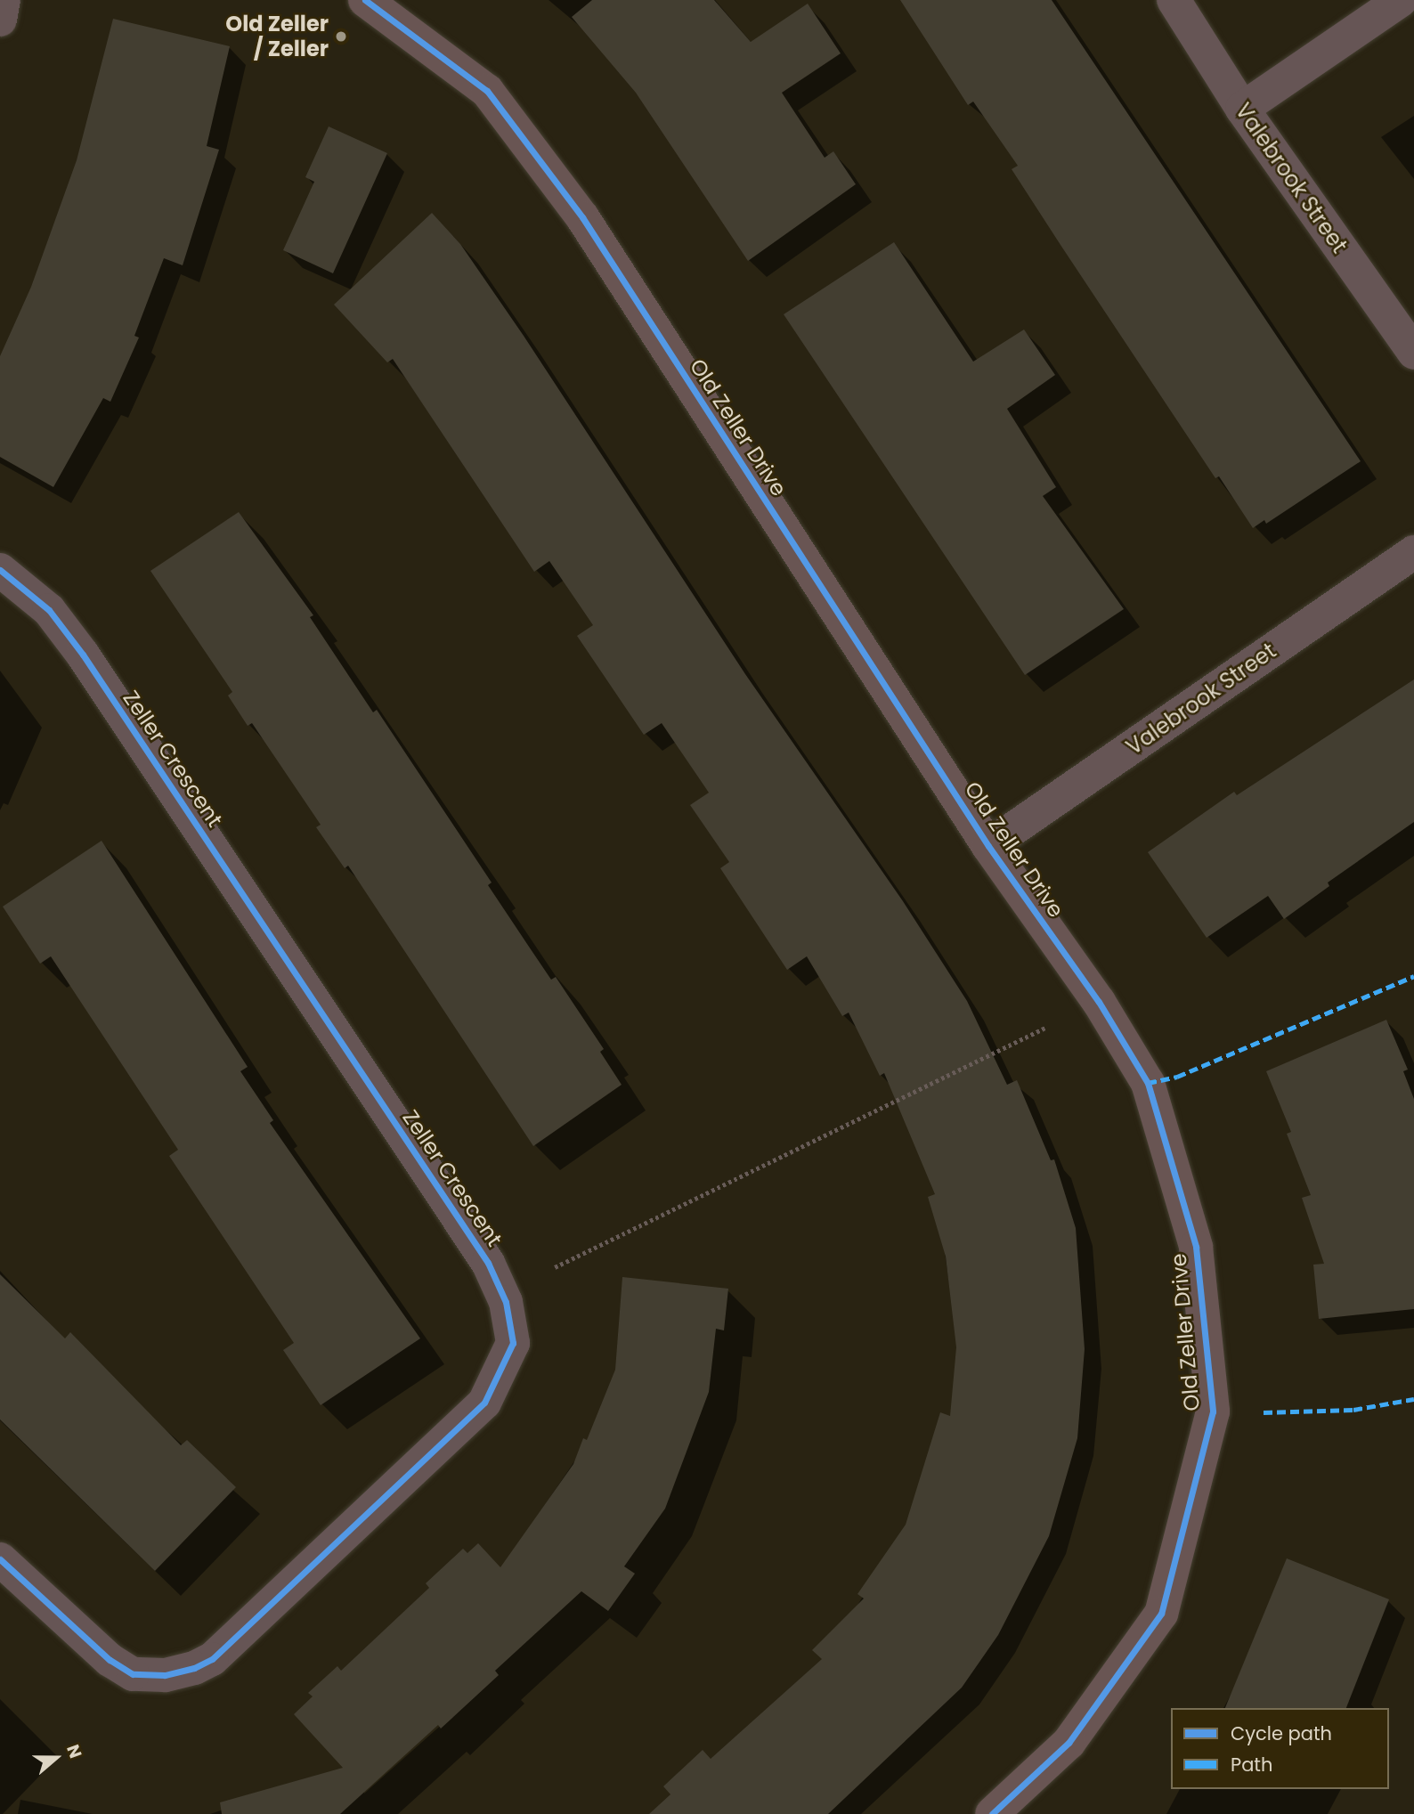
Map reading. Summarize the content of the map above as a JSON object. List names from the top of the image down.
{
  "streets": {
    "street": ["Valebrook Street", "Old Zeller Drive", "Zeller Crescent"]
  },
  "crossings": [
    ["Valebrook Street", "Old Zeller Drive"]
  ],
  "places": ["Old Zeller / Zeller"],
  "legend": ["Cycle path", "Path"],
  "north": "right"
}
